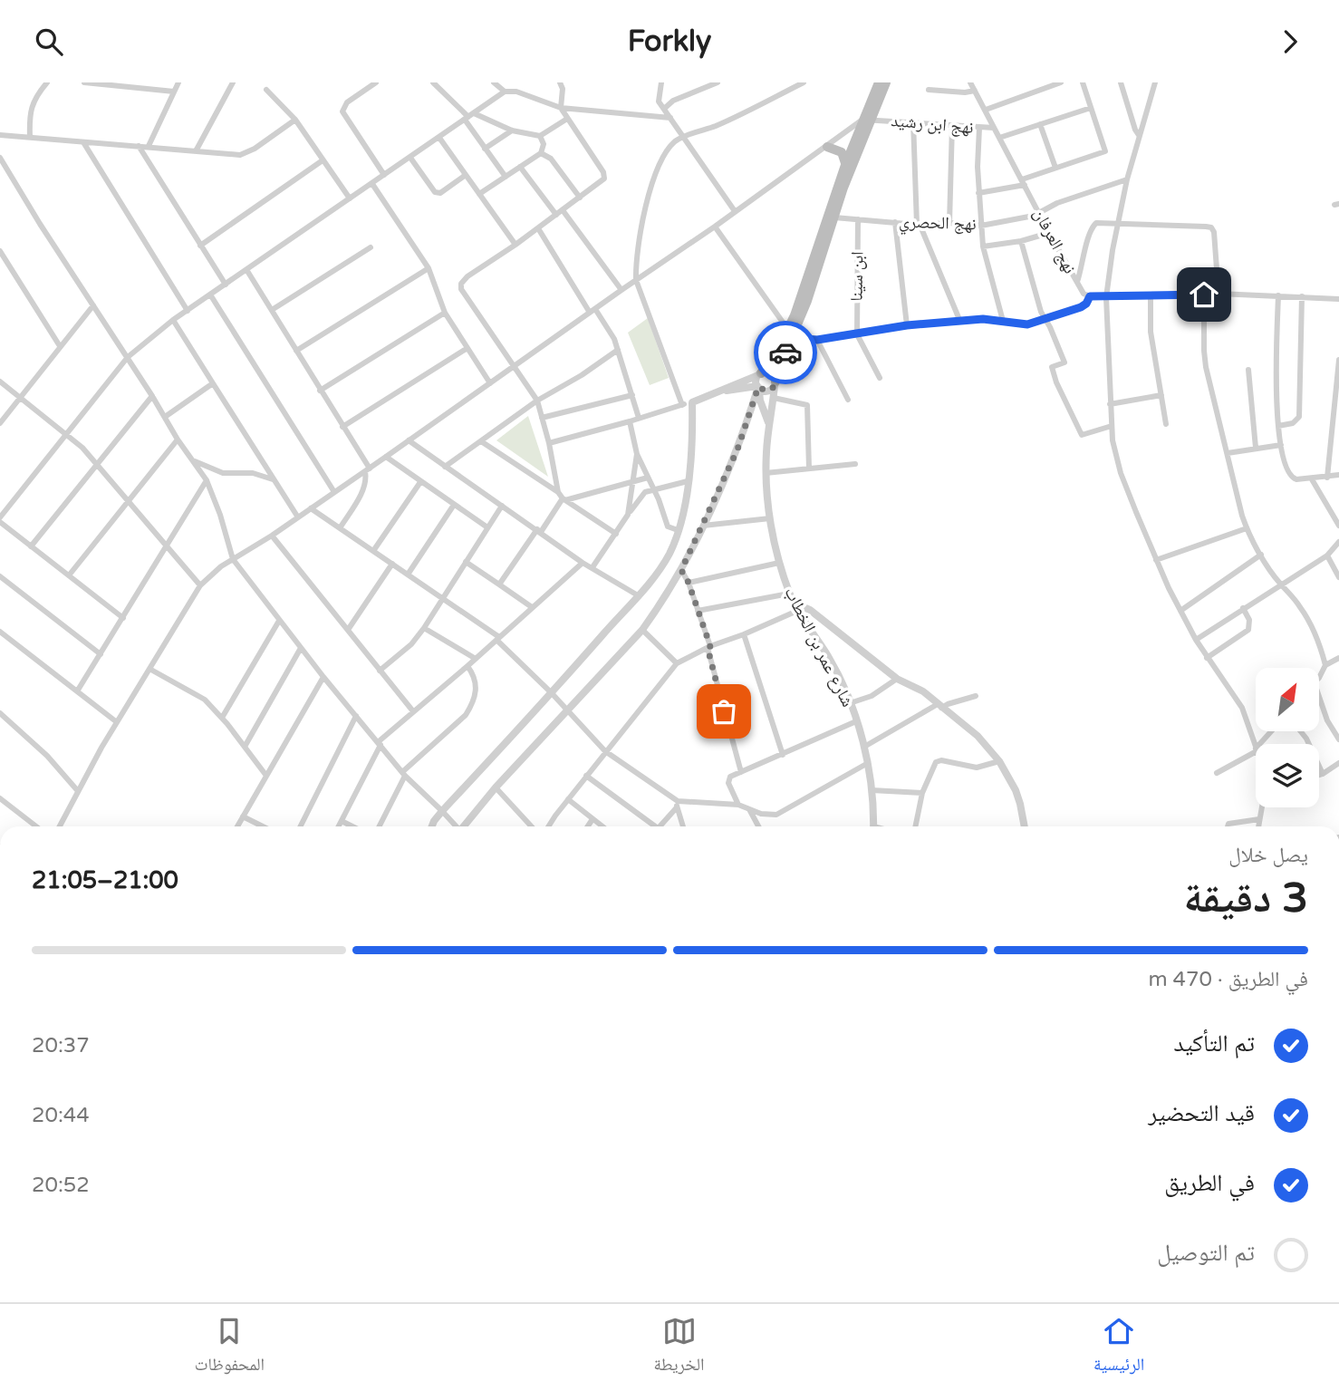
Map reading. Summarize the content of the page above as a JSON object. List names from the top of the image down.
{
  "streets": {
    "street": [
      "نهج ابن رشيد",
      "نهج الحصري",
      "نهج العرفان",
      "ابن سينا",
      "شارع عمر بن الخطاب"
    ]
  },
  "crossings": [
    ["نهج ابن رشيد", "نهج العرفان"],
    ["نهج الحصري", "نهج العرفان"],
    ["نهج الحصري", "ابن سينا"]
  ],
  "north": "top right",
  "page": {
    "header": "Forkly",
    "heading": ["3 دقيقة", "يصل خلال", "21:00–21:05"],
    "bar": "في الطريق · 470 m",
    "list": [
      ["تم التأكيد", "20:37"],
      ["قيد التحضير", "20:44"],
      ["في الطريق", "20:52"],
      "تم التوصيل"
    ],
    "tabs": ["الرئيسية", "الخريطة", "المحفوظات"]
  }
}
